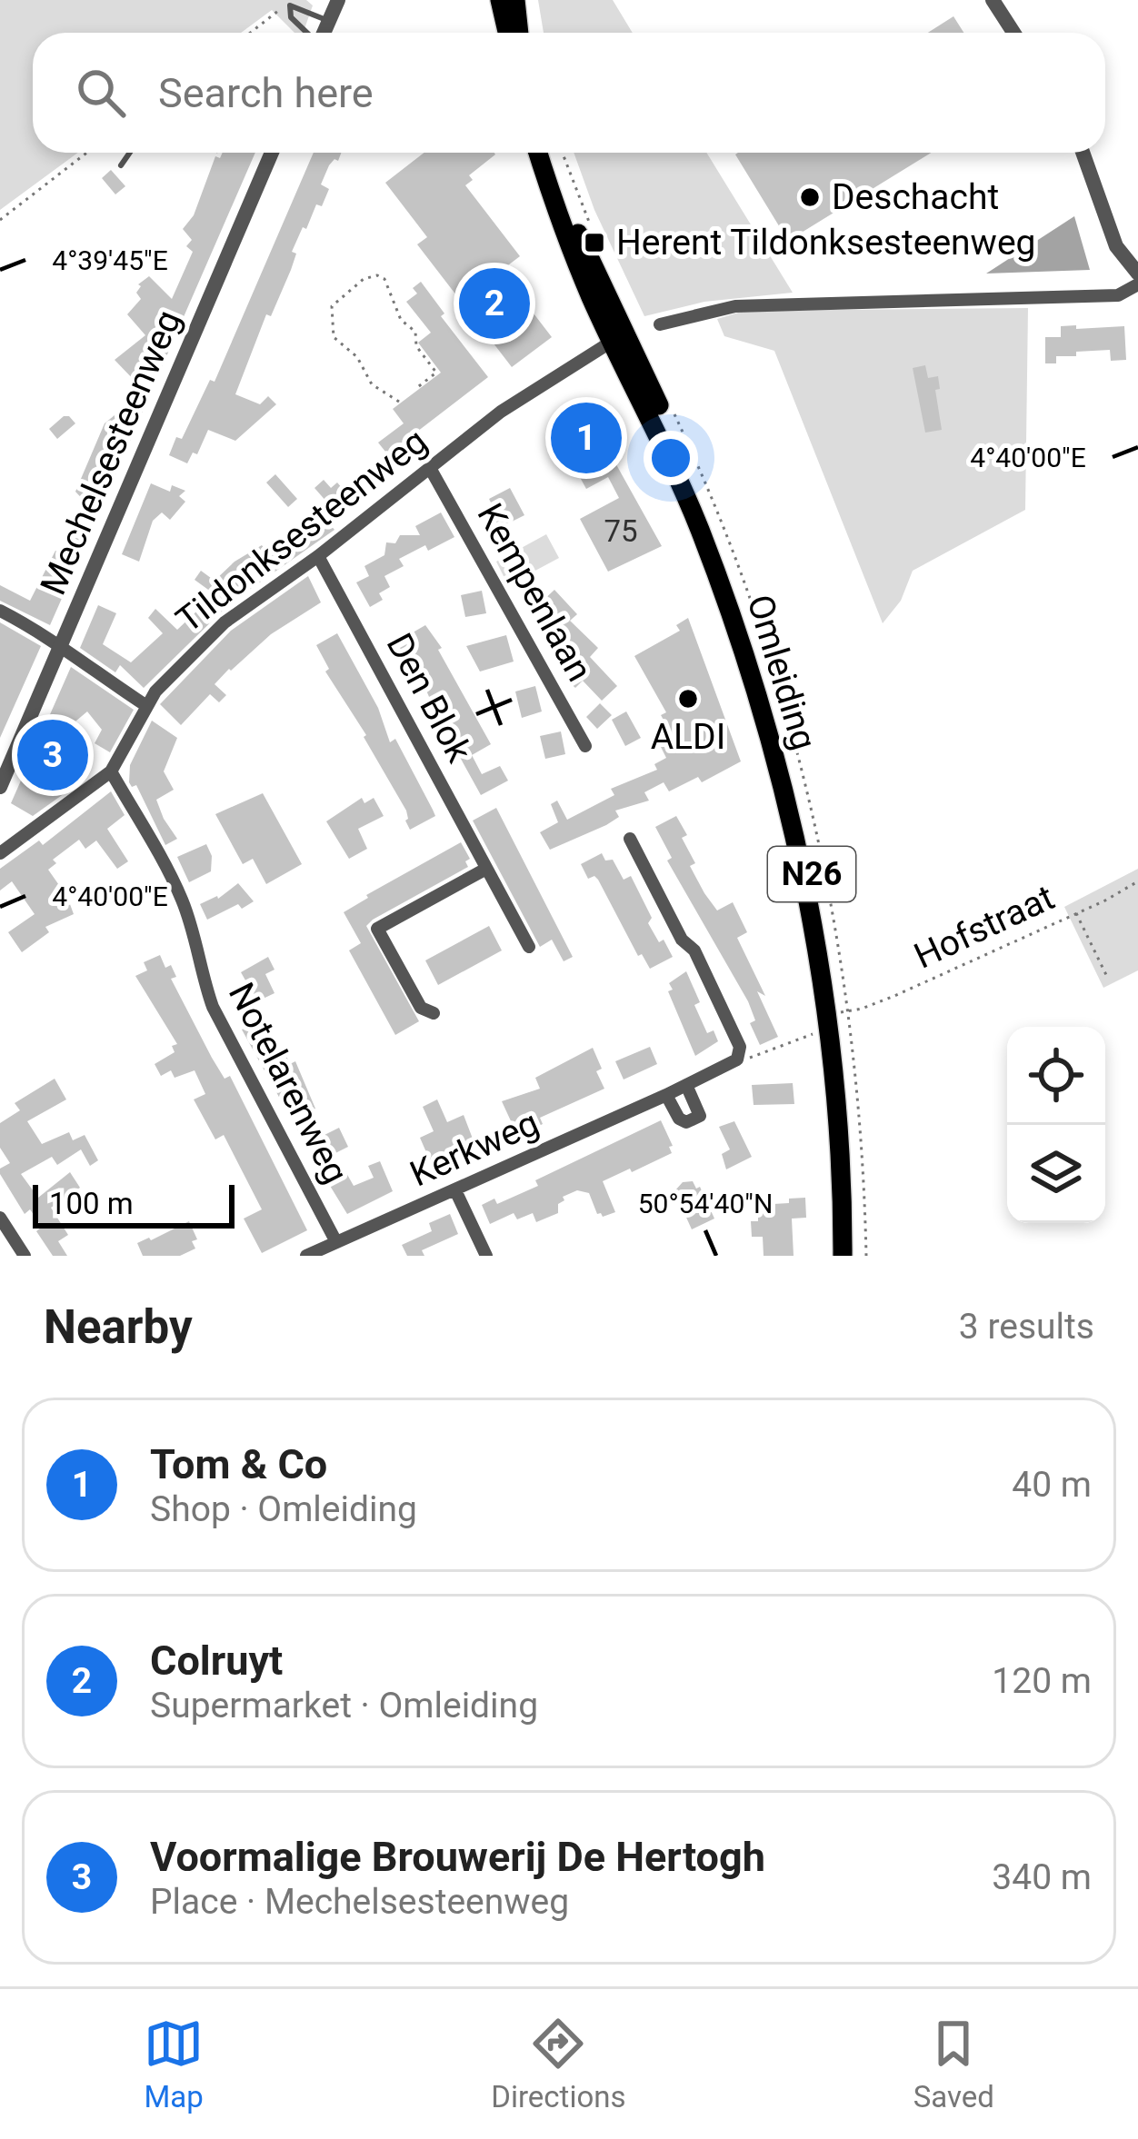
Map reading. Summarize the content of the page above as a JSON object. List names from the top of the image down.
{
  "streets": {
    "main road": ["Omleiding", "N26"],
    "street": [
      "Mechelsesteenweg",
      "Tildonksesteenweg",
      "Kempenlaan",
      "Den Blok",
      "Notelarenweg",
      "Kerkweg"
    ],
    "path": ["Hofstraat"]
  },
  "crossings": [
    ["Tildonksesteenweg", "Kempenlaan"],
    ["Tildonksesteenweg", "Omleiding"],
    ["Tildonksesteenweg", "Den Blok"],
    ["Tildonksesteenweg", "Notelarenweg"],
    ["Notelarenweg", "Kerkweg"]
  ],
  "places": {
    "other": ["Deschacht", "ALDI"],
    "transit": ["Herent Tildonksesteenweg"]
  },
  "house_numbers": ["75"],
  "scale_bar": "100 m",
  "page": {
    "search": "Search here",
    "pins": ["2", "1", "3"],
    "scale": "100 m",
    "heading": ["Nearby", "3 results"],
    "list": [
      {
        "mark": "1",
        "name": "Tom & Co",
        "note": "Shop · Omleiding",
        "value": "40 m"
      },
      {
        "mark": "2",
        "name": "Colruyt",
        "note": "Supermarket · Omleiding",
        "value": "120 m"
      },
      {
        "mark": "3",
        "name": "Voormalige Brouwerij De Hertogh",
        "note": "Place · Mechelsesteenweg",
        "value": "340 m"
      }
    ],
    "nav": ["Map", "Directions", "Saved"]
  },
  "coordinates": ["4°39'45\"E", "4°40'00\"E", "50°54'40\"N"]
}
